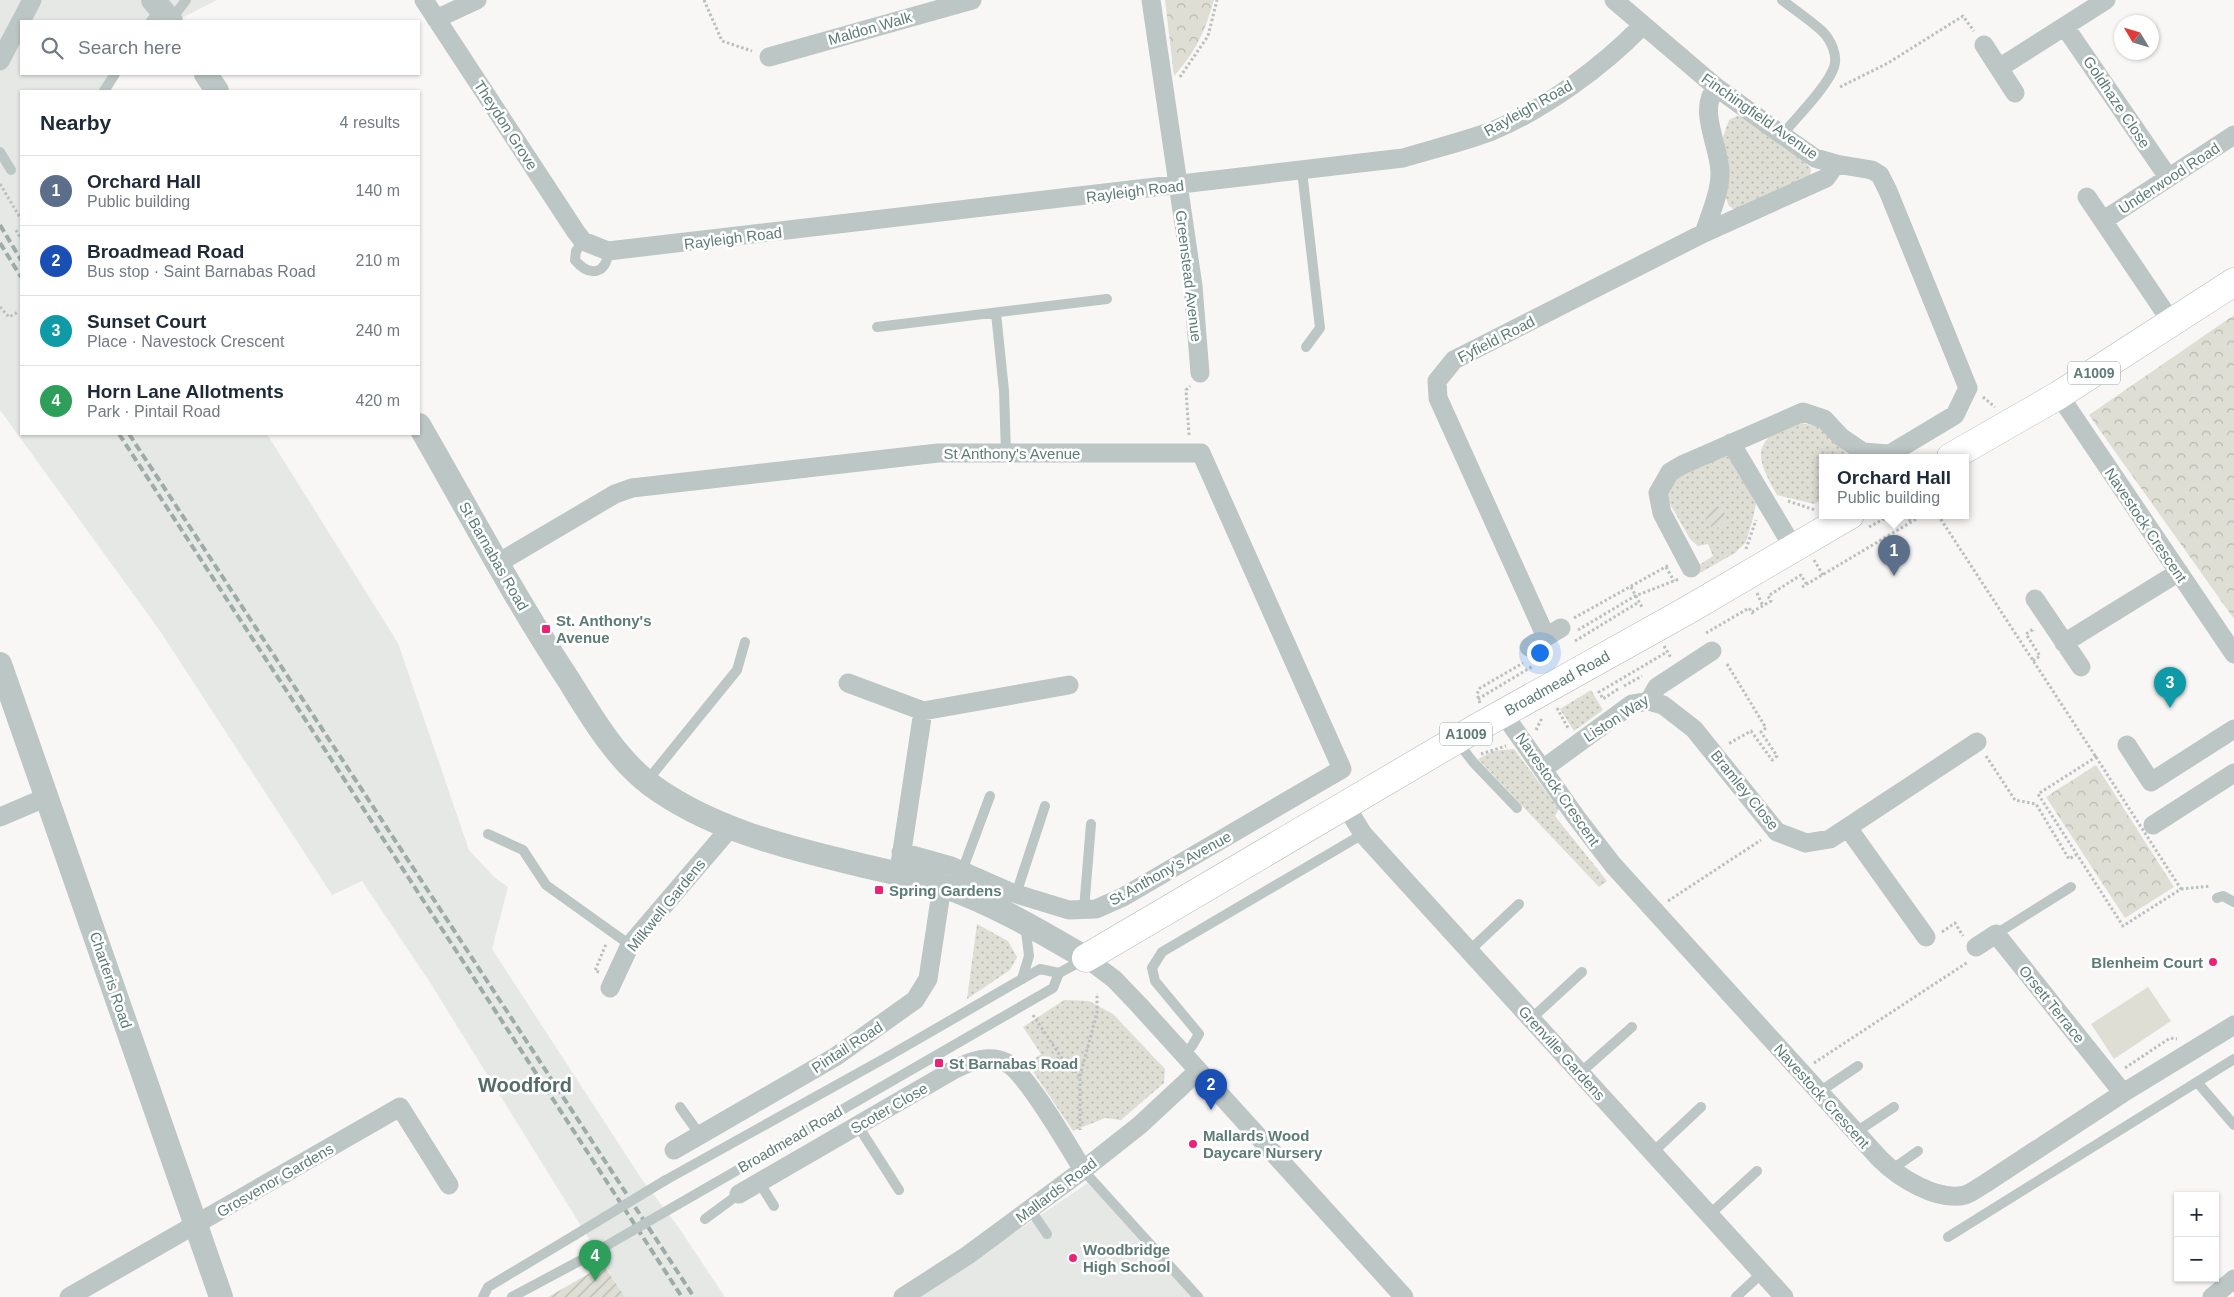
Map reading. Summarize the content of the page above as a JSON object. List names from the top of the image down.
{
  "streets": {
    "main road": ["A1009", "Broadmead Road"],
    "street": [
      "Maldon Walk",
      "Goldhaze Close",
      "Rayleigh Road",
      "Finchingfield Avenue",
      "Theydon Grove",
      "Underwood Road",
      "Greenstead Avenue",
      "Fyfield Road",
      "St Anthony's Avenue",
      "Navestock Crescent",
      "St Barnabas Road",
      "Liston Way",
      "Bramley Close",
      "Milkwell Gardens",
      "Charteris Road",
      "Orsett Terrace",
      "Pintail Road",
      "Grenville Gardens",
      "Scoter Close",
      "Grosvenor Gardens",
      "Mallards Road"
    ]
  },
  "crossings": [
    ["Goldhaze Close", "Underwood Road"],
    ["Rayleigh Road", "Finchingfield Avenue"],
    ["Rayleigh Road", "Theydon Grove"],
    ["Rayleigh Road", "Greenstead Avenue"],
    ["Finchingfield Avenue", "Fyfield Road"],
    ["Underwood Road", "A1009"],
    ["A1009", "Navestock Crescent"],
    ["St Anthony's Avenue", "St Barnabas Road"],
    ["Navestock Crescent", "Broadmead Road"],
    ["Navestock Crescent", "Liston Way"],
    ["Navestock Crescent", "Orsett Terrace"],
    ["St Barnabas Road", "Broadmead Road"],
    ["St Barnabas Road", "Milkwell Gardens"],
    ["St Barnabas Road", "Pintail Road"],
    ["Broadmead Road", "Grenville Gardens"],
    ["Liston Way", "Bramley Close"],
    ["Charteris Road", "Grosvenor Gardens"],
    ["Scoter Close", "Mallards Road"]
  ],
  "districts": ["Woodford"],
  "places": {
    "transit": ["St. Anthony's Avenue", "Spring Gardens", "St Barnabas Road"],
    "other": ["Blenheim Court", "Mallards Wood Daycare Nursery", "Woodbridge High School"]
  },
  "north": "top left",
  "page": {
    "search": "Search here",
    "heading": ["Nearby", "4 results"],
    "list": [
      {
        "mark": "1",
        "name": "Orchard Hall",
        "note": "Public building",
        "value": "140 m"
      },
      {
        "mark": "2",
        "name": "Broadmead Road",
        "note": "Bus stop · Saint Barnabas Road",
        "value": "210 m"
      },
      {
        "mark": "3",
        "name": "Sunset Court",
        "note": "Place · Navestock Crescent",
        "value": "240 m"
      },
      {
        "mark": "4",
        "name": "Horn Lane Allotments",
        "note": "Park · Pintail Road",
        "value": "420 m"
      }
    ],
    "popup": ["Orchard Hall", "Public building"],
    "pins": [
      "1",
      "3",
      "2",
      "4"
    ],
    "map_buttons": ["+", "−"]
  }
}
